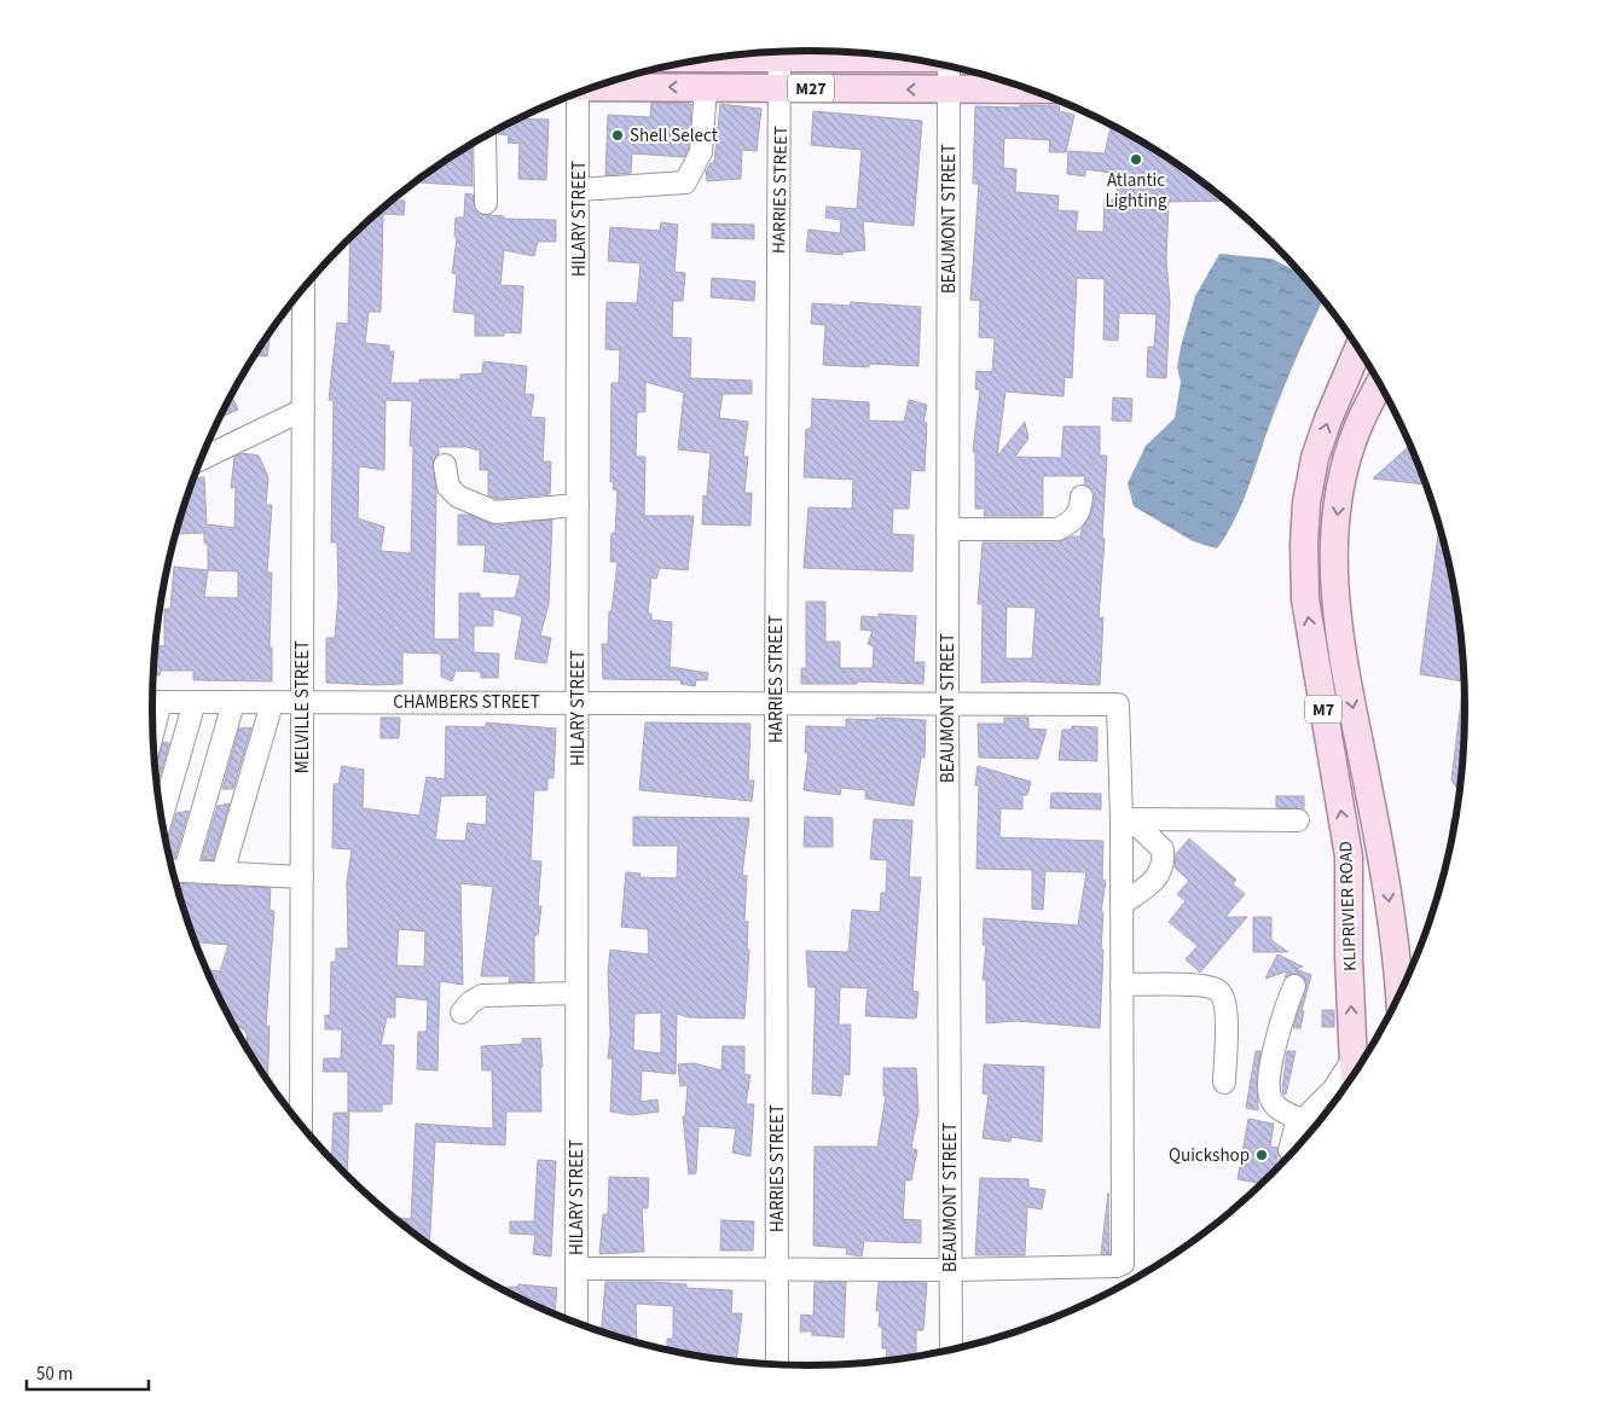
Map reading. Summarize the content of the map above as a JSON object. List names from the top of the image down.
{
  "streets": {
    "main road": ["M27", "M7", "KLIPRIVIER ROAD"],
    "street": [
      "HARRIES STREET",
      "HILARY STREET",
      "BEAUMONT STREET",
      "CHAMBERS STREET",
      "MELVILLE STREET"
    ]
  },
  "crossings": [
    ["M27", "HARRIES STREET"],
    ["M27", "BEAUMONT STREET"],
    ["HARRIES STREET", "CHAMBERS STREET"],
    ["HILARY STREET", "CHAMBERS STREET"],
    ["BEAUMONT STREET", "CHAMBERS STREET"],
    ["CHAMBERS STREET", "MELVILLE STREET"]
  ],
  "places": ["Shell Select", "Atlantic Lighting", "Quickshop"],
  "scale_bar": "50 m"
}
